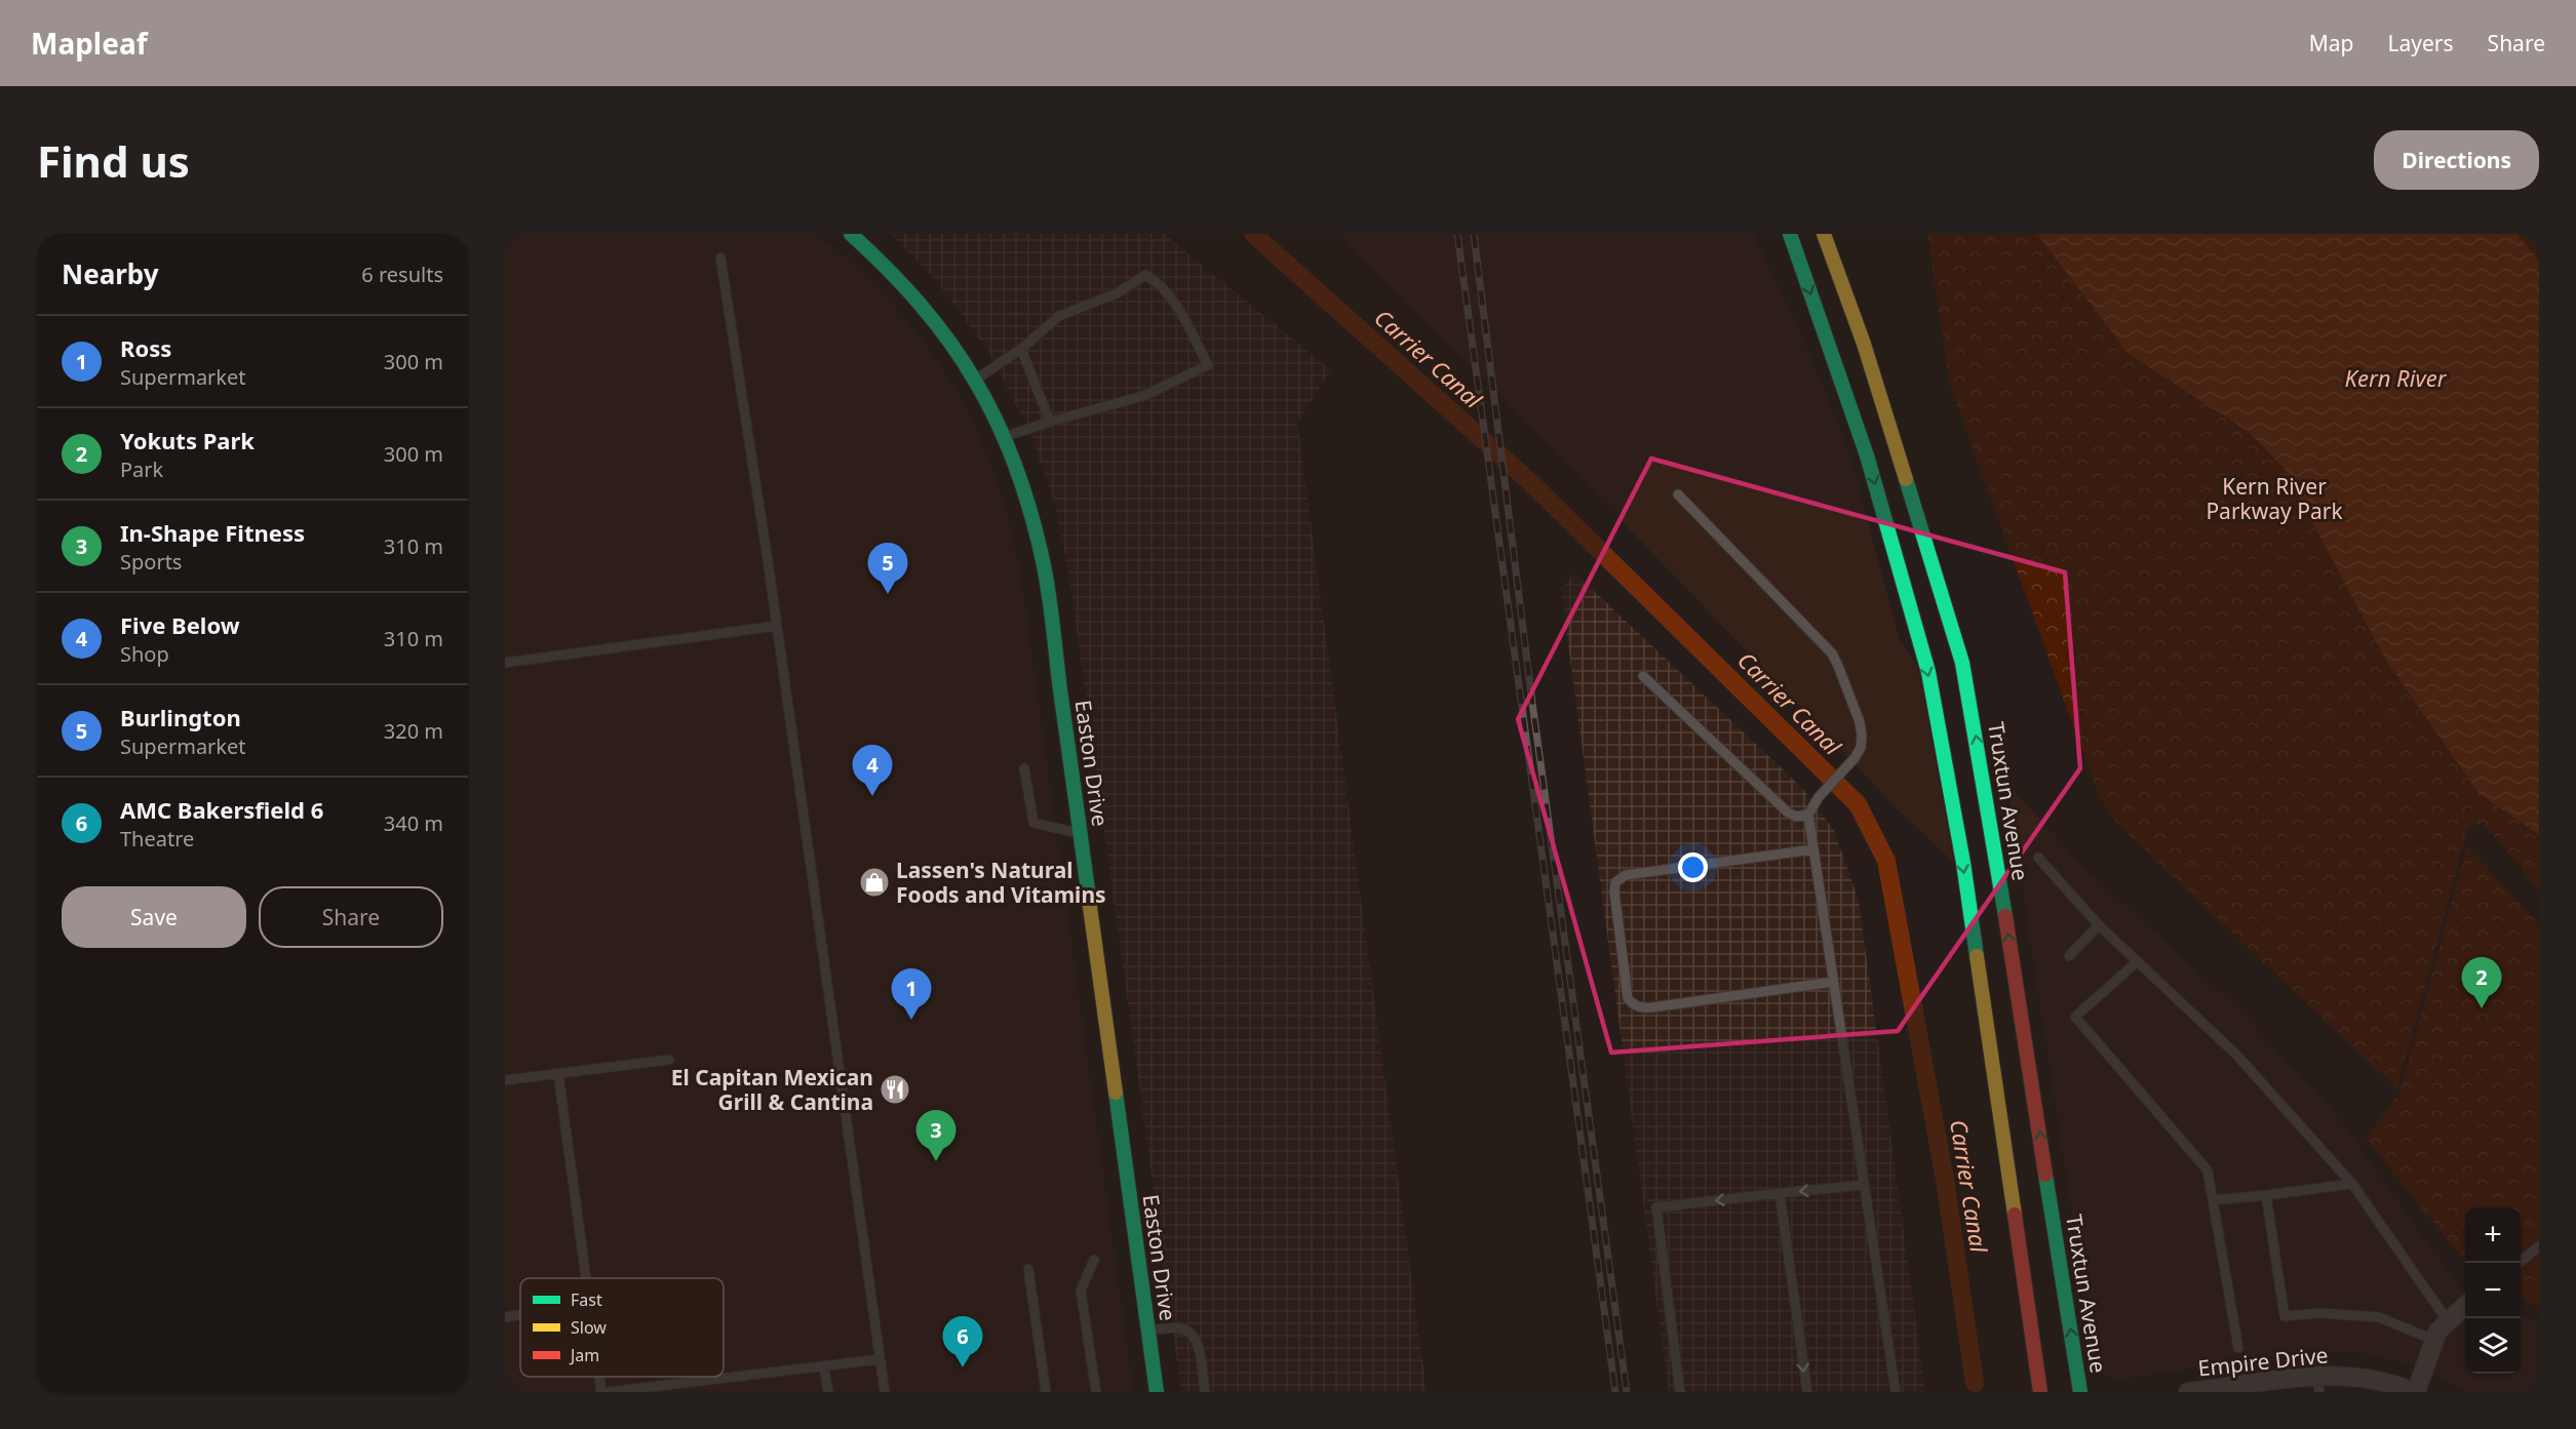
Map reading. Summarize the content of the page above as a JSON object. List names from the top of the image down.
{
  "streets": {
    "main road": ["Easton Drive", "Truxtun Avenue"],
    "street": ["Empire Drive"]
  },
  "water": ["Carrier Canal", "Kern River"],
  "parks": ["Kern River Parkway Park"],
  "places": {
    "shop": ["Lassen's Natural Foods and Vitamins"],
    "restaurant": ["El Capitan Mexican Grill & Cantina"]
  },
  "legend": ["Fast", "Slow", "Jam"],
  "page": {
    "header": "Mapleaf",
    "nav": ["Map", "Layers", "Share"],
    "buttons": [
      "Directions",
      ["Save", "Share"]
    ],
    "title": "Find us",
    "heading": ["Nearby", "6 results"],
    "list": [
      {
        "mark": "1",
        "name": "Ross",
        "note": "Supermarket",
        "value": "300 m"
      },
      {
        "mark": "2",
        "name": "Yokuts Park",
        "note": "Park",
        "value": "300 m"
      },
      {
        "mark": "3",
        "name": "In-Shape Fitness",
        "note": "Sports",
        "value": "310 m"
      },
      {
        "mark": "4",
        "name": "Five Below",
        "note": "Shop",
        "value": "310 m"
      },
      {
        "mark": "5",
        "name": "Burlington",
        "note": "Supermarket",
        "value": "320 m"
      },
      {
        "mark": "6",
        "name": "AMC Bakersfield 6",
        "note": "Theatre",
        "value": "340 m"
      }
    ],
    "pins": [
      "5",
      "4",
      "2",
      "1",
      "3",
      "6"
    ],
    "map_buttons": ["+", "−"]
  }
}
